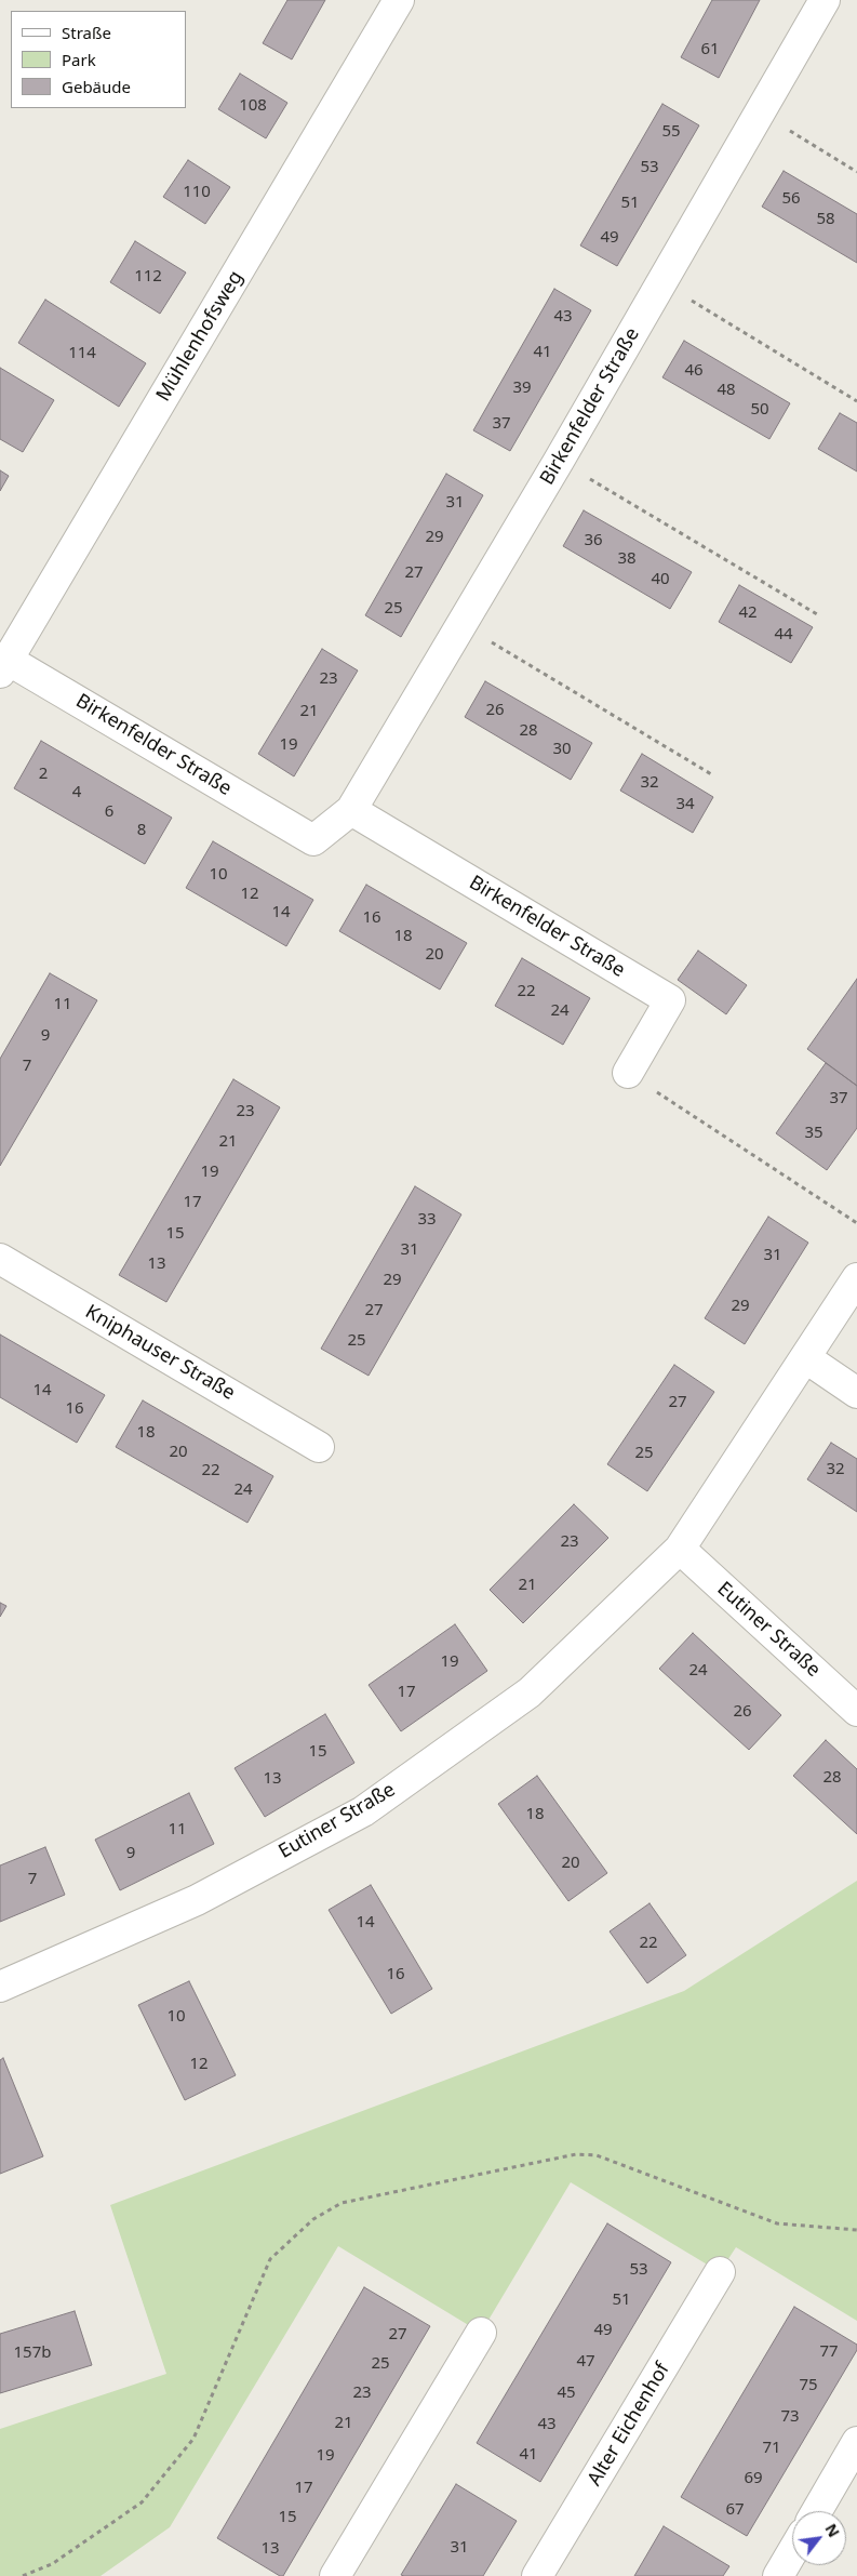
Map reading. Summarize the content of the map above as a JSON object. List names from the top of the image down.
{
  "streets": {
    "street": [
      "Mühlenhofsweg",
      "Birkenfelder Straße",
      "Kniphauser Straße",
      "Eutiner Straße",
      "Alter Eichenhof"
    ]
  },
  "crossings": [
    ["Mühlenhofsweg", "Birkenfelder Straße"]
  ],
  "house_numbers": [
    "61",
    "108",
    "55",
    "53",
    "110",
    "56",
    "51",
    "58",
    "49",
    "112",
    "43",
    "41",
    "114",
    "46",
    "39",
    "48",
    "50",
    "37",
    "31",
    "29",
    "36",
    "38",
    "27",
    "40",
    "25",
    "42",
    "44",
    "23",
    "26",
    "21",
    "28",
    "19",
    "30",
    "2",
    "32",
    "4",
    "34",
    "6",
    "8",
    "10",
    "12",
    "14",
    "16",
    "18",
    "20",
    "22",
    "11",
    "24",
    "9",
    "7",
    "37",
    "23",
    "35",
    "21",
    "19",
    "17",
    "33",
    "15",
    "31",
    "31",
    "13",
    "29",
    "29",
    "27",
    "25",
    "14",
    "27",
    "16",
    "18",
    "20",
    "25",
    "32",
    "22",
    "24",
    "23",
    "21",
    "19",
    "24",
    "17",
    "26",
    "15",
    "28",
    "13",
    "18",
    "11",
    "9",
    "20",
    "7",
    "14",
    "22",
    "16",
    "10",
    "12",
    "53",
    "51",
    "49",
    "27",
    "77",
    "157b",
    "47",
    "25",
    "75",
    "23",
    "45",
    "73",
    "21",
    "43",
    "71",
    "41",
    "19",
    "69",
    "17",
    "67",
    "15",
    "31",
    "13"
  ],
  "legend": ["Straße", "Park", "Gebäude"],
  "north": "top right"
}
